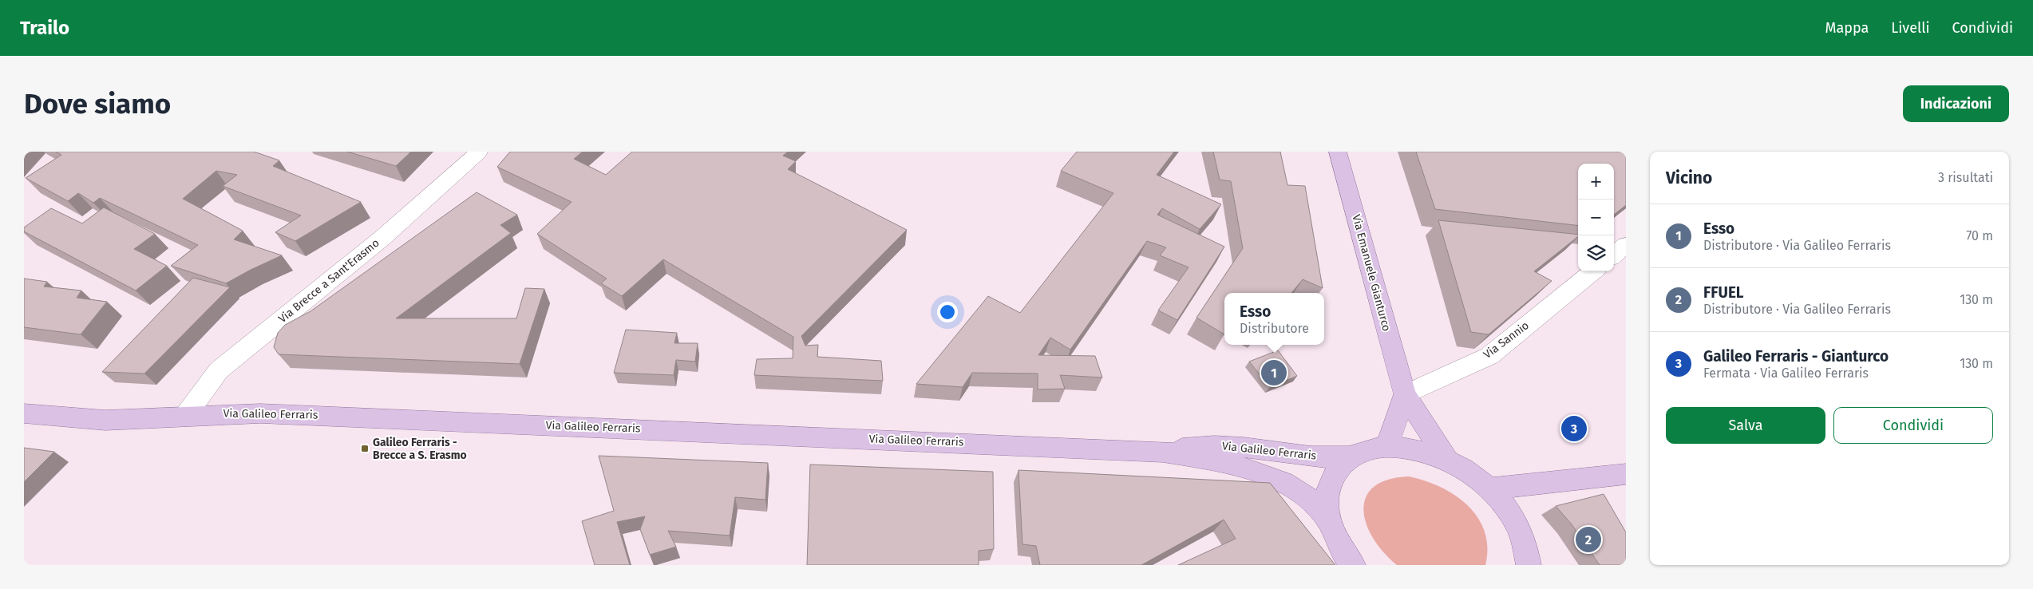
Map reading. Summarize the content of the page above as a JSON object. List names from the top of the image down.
{
  "streets": {
    "main road": ["Via Emanuele Gianturco", "Via Galileo Ferraris"],
    "street": ["Via Brecce a Sant'Erasmo", "Via Sannio"]
  },
  "crossings": [
    ["Via Emanuele Gianturco", "Via Sannio"],
    ["Via Brecce a Sant'Erasmo", "Via Galileo Ferraris"]
  ],
  "places": {
    "transit": ["Galileo Ferraris - Brecce a S. Erasmo"]
  },
  "page": {
    "header": "Trailo",
    "nav": ["Mappa", "Livelli", "Condividi"],
    "buttons": [
      "Indicazioni",
      ["Salva", "Condividi"]
    ],
    "title": "Dove siamo",
    "heading": ["Vicino", "3 risultati"],
    "map_buttons": ["+", "−"],
    "list": [
      {
        "mark": "1",
        "name": "Esso",
        "note": "Distributore · Via Galileo Ferraris",
        "value": "70 m"
      },
      {
        "mark": "2",
        "name": "FFUEL",
        "note": "Distributore · Via Galileo Ferraris",
        "value": "130 m"
      },
      {
        "mark": "3",
        "name": "Galileo Ferraris - Gianturco",
        "note": "Fermata · Via Galileo Ferraris",
        "value": "130 m"
      }
    ],
    "popup": ["Esso", "Distributore"],
    "pins": ["1", "3", "2"]
  }
}
